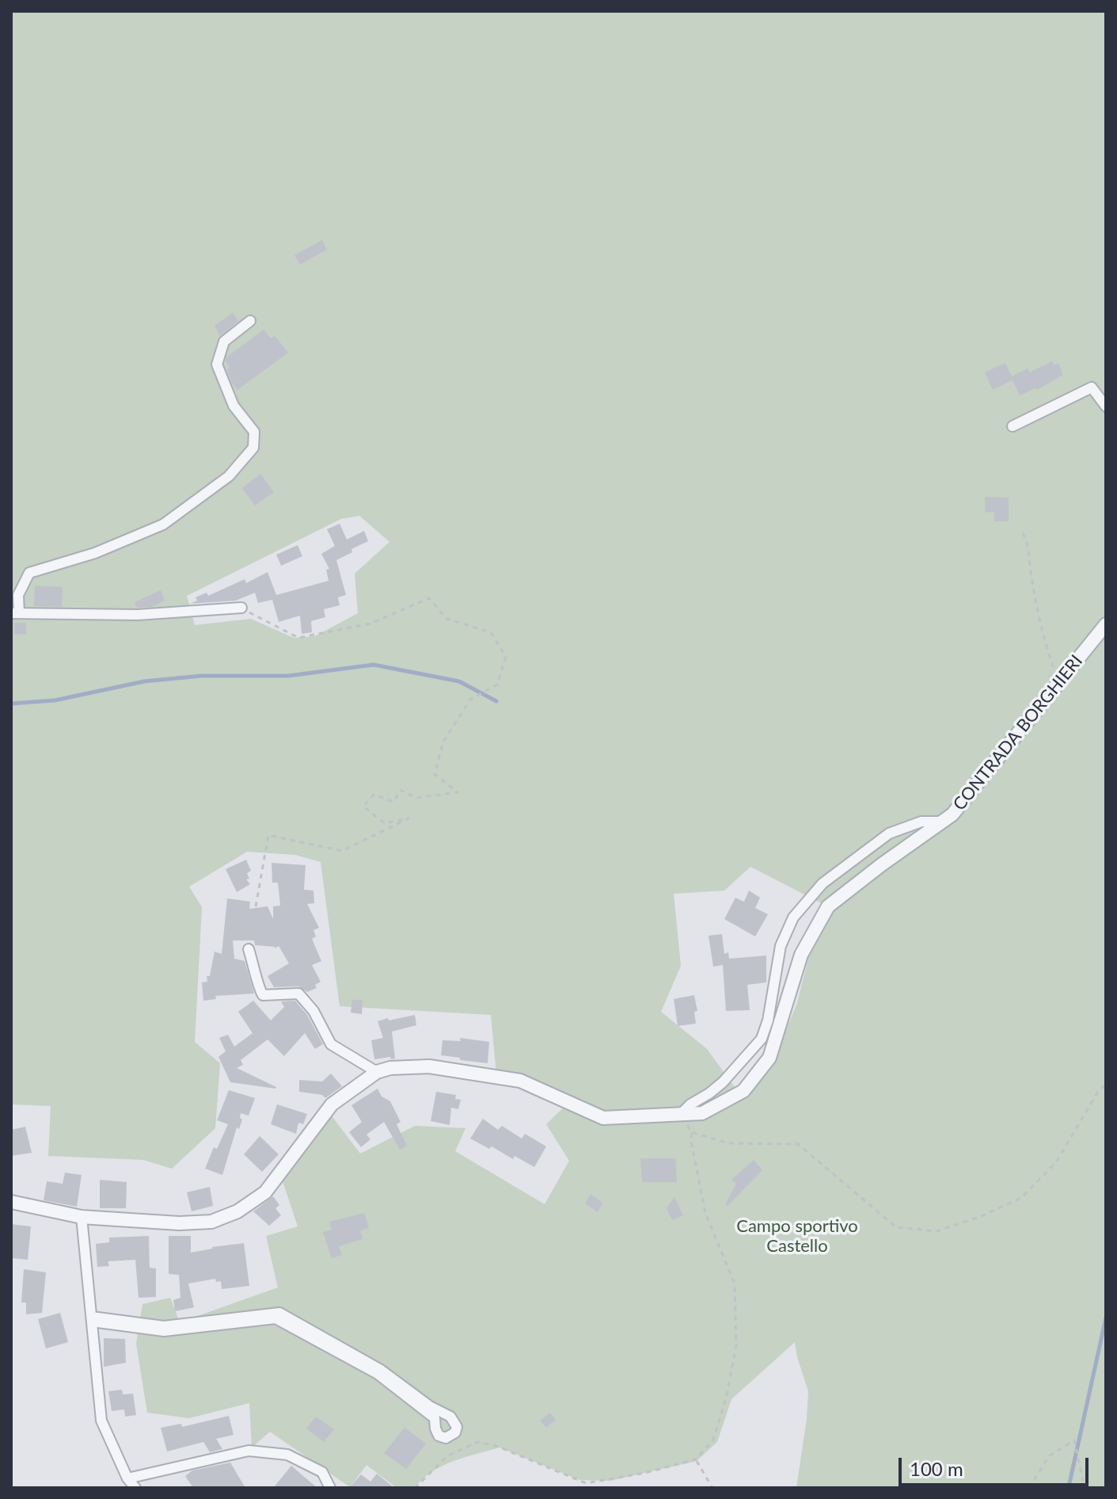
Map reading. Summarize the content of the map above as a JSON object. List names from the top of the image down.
{
  "streets": {
    "street": ["CONTRADA BORGHIERI"]
  },
  "parks": ["Campo sportivo Castello"],
  "scale_bar": "100 m"
}
